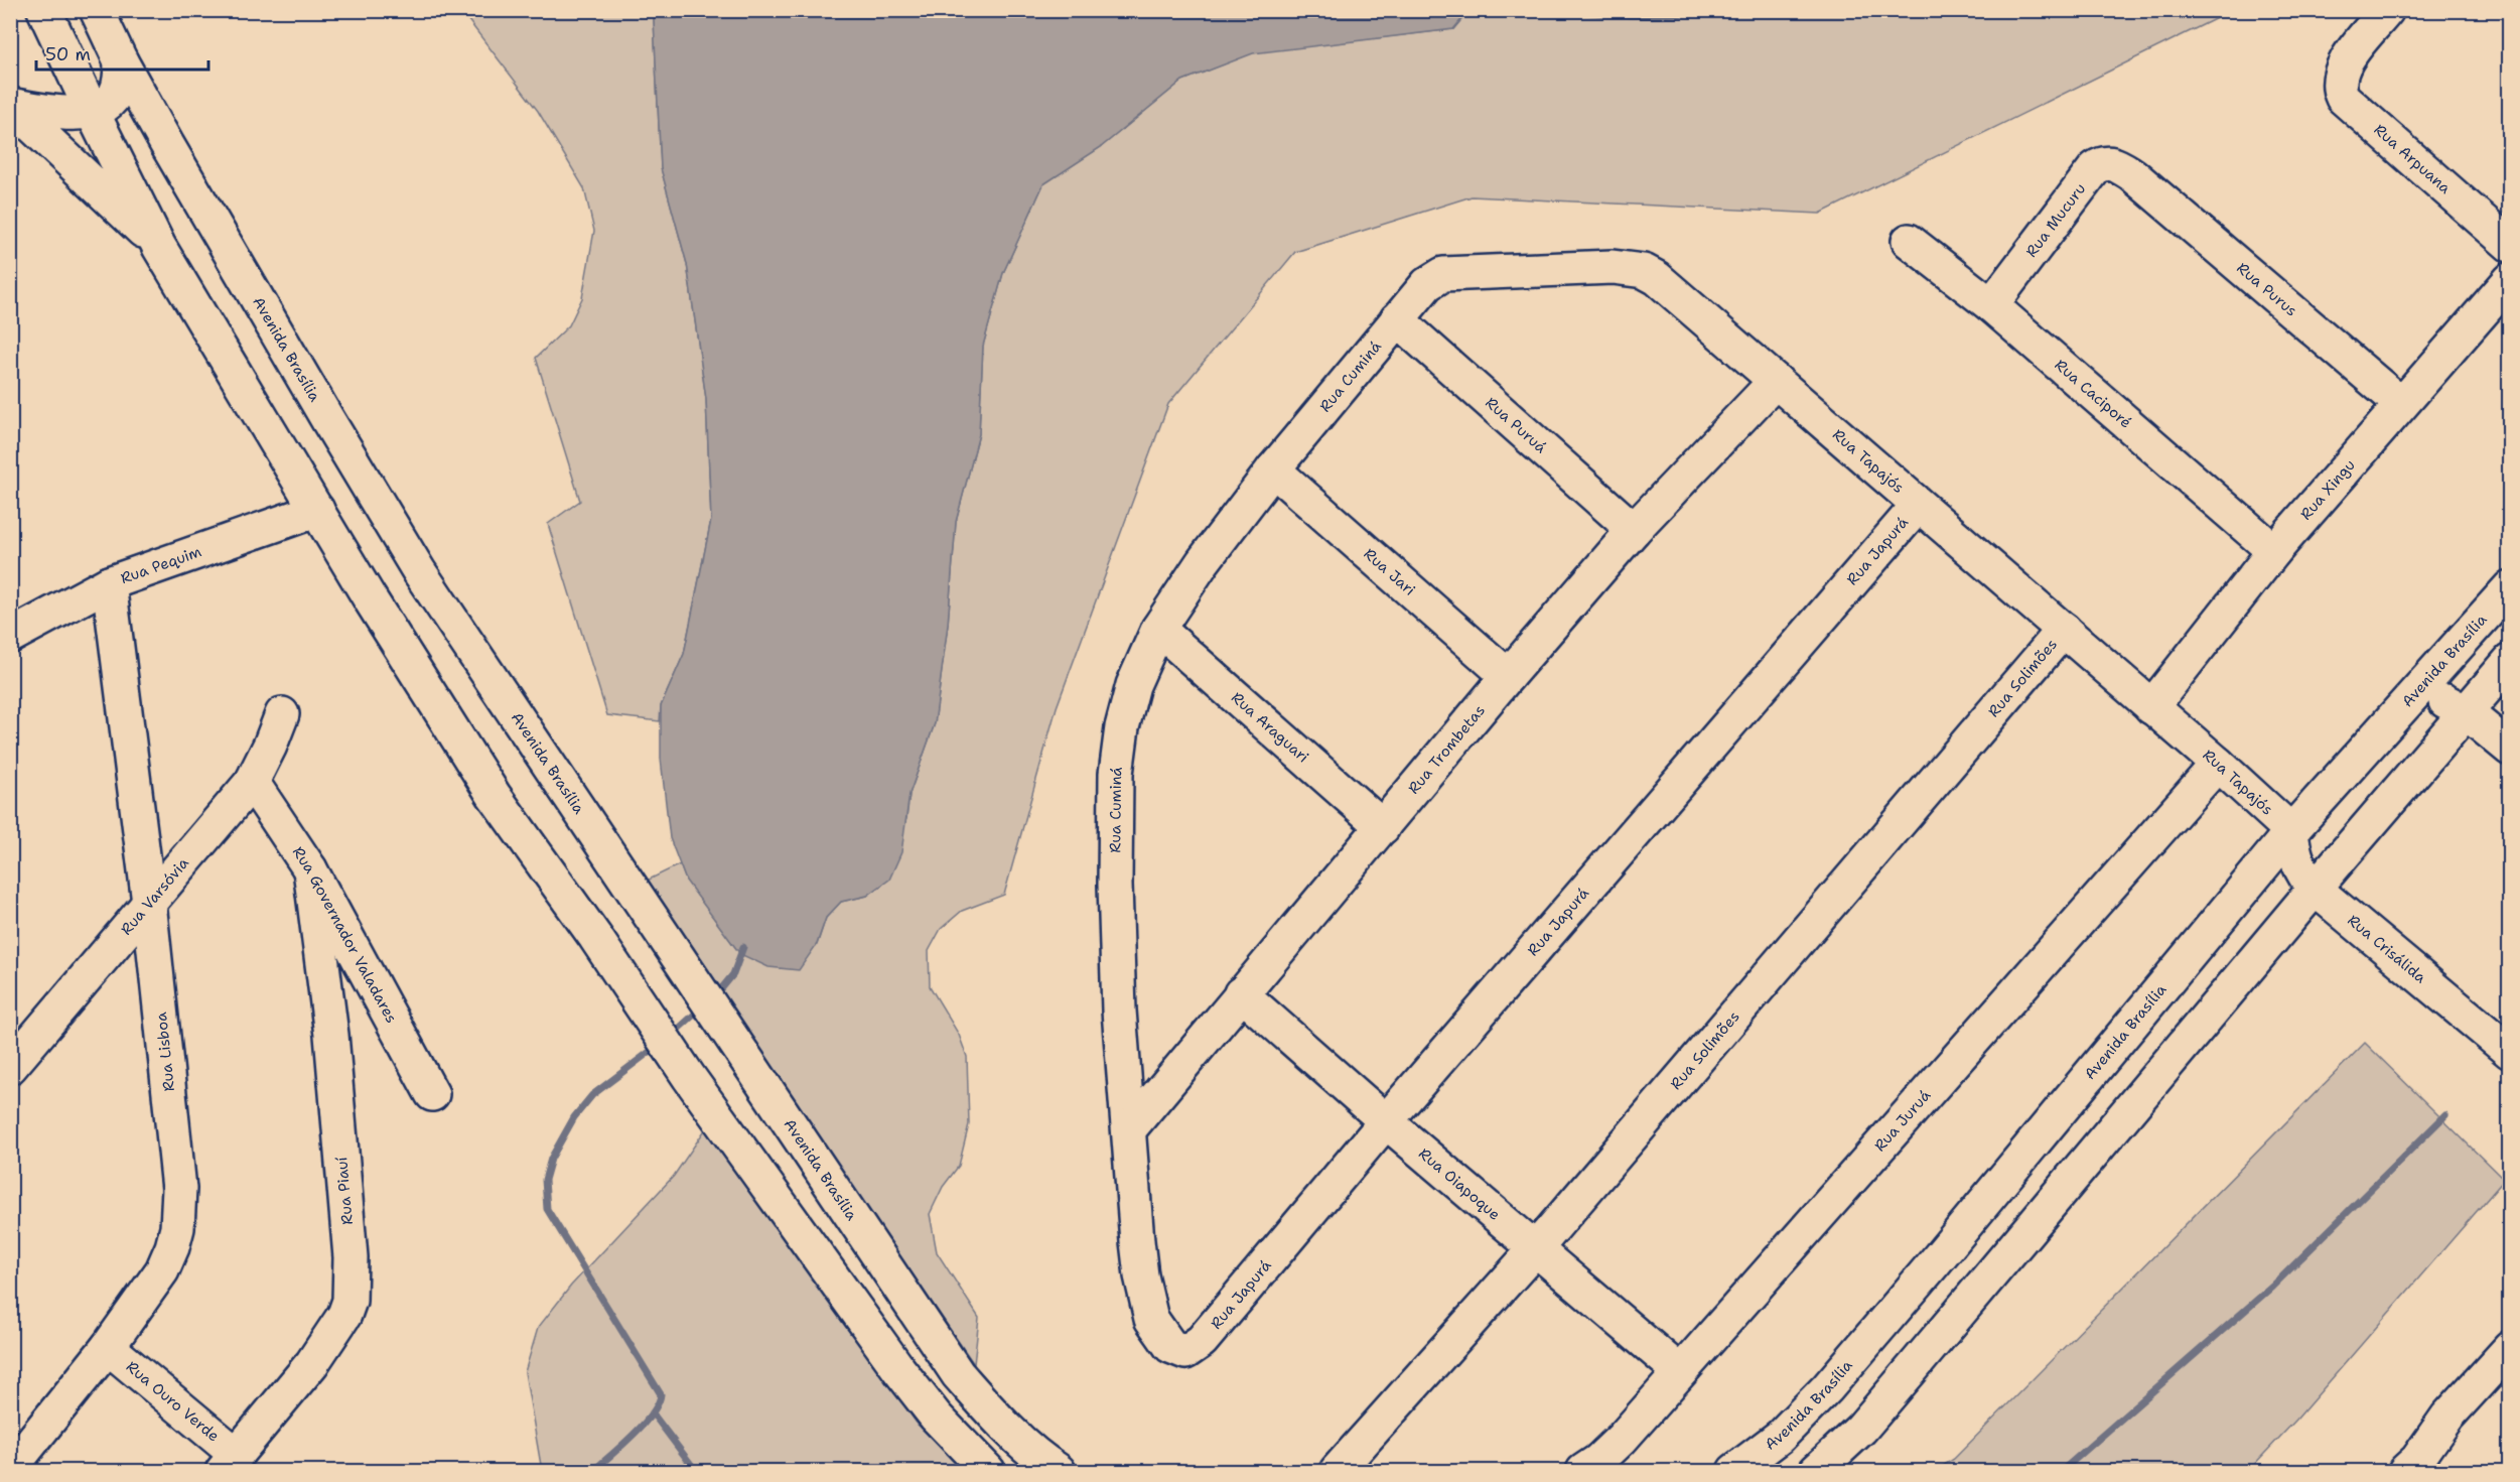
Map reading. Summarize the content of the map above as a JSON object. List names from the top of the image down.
{
  "streets": {
    "street": [
      "Rua Arpuana",
      "Rua Mucuru",
      "Rua Purus",
      "Avenida Brasília",
      "Rua Cuminá",
      "Rua Caciporé",
      "Rua Puruá",
      "Rua Tapajós",
      "Rua Xingu",
      "Rua Japurá",
      "Rua Pequim",
      "Rua Jari",
      "Rua Solimões",
      "Rua Araguari",
      "Rua Trombetas",
      "Rua Varsóvia",
      "Rua Governador Valadares",
      "Rua Crisálida",
      "Rua Lisboa",
      "Rua Juruá",
      "Rua Oiapoque",
      "Rua Piauí",
      "Rua Ouro Verde"
    ]
  },
  "crossings": [
    ["Rua Mucuru", "Rua Purus"],
    ["Rua Mucuru", "Rua Caciporé"],
    ["Rua Purus", "Rua Xingu"],
    ["Avenida Brasília", "Rua Tapajós"],
    ["Avenida Brasília", "Rua Crisálida"],
    ["Rua Cuminá", "Rua Puruá"],
    ["Rua Cuminá", "Rua Tapajós"],
    ["Rua Cuminá", "Rua Japurá"],
    ["Rua Cuminá", "Rua Jari"],
    ["Rua Cuminá", "Rua Araguari"],
    ["Rua Cuminá", "Rua Trombetas"],
    ["Rua Caciporé", "Rua Xingu"],
    ["Rua Puruá", "Rua Tapajós"],
    ["Rua Puruá", "Rua Trombetas"],
    ["Rua Tapajós", "Rua Xingu"],
    ["Rua Tapajós", "Rua Japurá"],
    ["Rua Tapajós", "Rua Solimões"],
    ["Rua Tapajós", "Rua Trombetas"],
    ["Rua Tapajós", "Rua Crisálida"],
    ["Rua Tapajós", "Rua Juruá"],
    ["Rua Japurá", "Rua Oiapoque"],
    ["Rua Pequim", "Rua Lisboa"],
    ["Rua Jari", "Rua Trombetas"],
    ["Rua Solimões", "Rua Oiapoque"],
    ["Rua Araguari", "Rua Trombetas"],
    ["Rua Trombetas", "Rua Oiapoque"],
    ["Rua Varsóvia", "Rua Governador Valadares"],
    ["Rua Varsóvia", "Rua Lisboa"],
    ["Rua Governador Valadares", "Rua Piauí"],
    ["Rua Lisboa", "Rua Ouro Verde"],
    ["Rua Juruá", "Rua Oiapoque"],
    ["Rua Piauí", "Rua Ouro Verde"]
  ],
  "scale_bar": "50 m"
}
